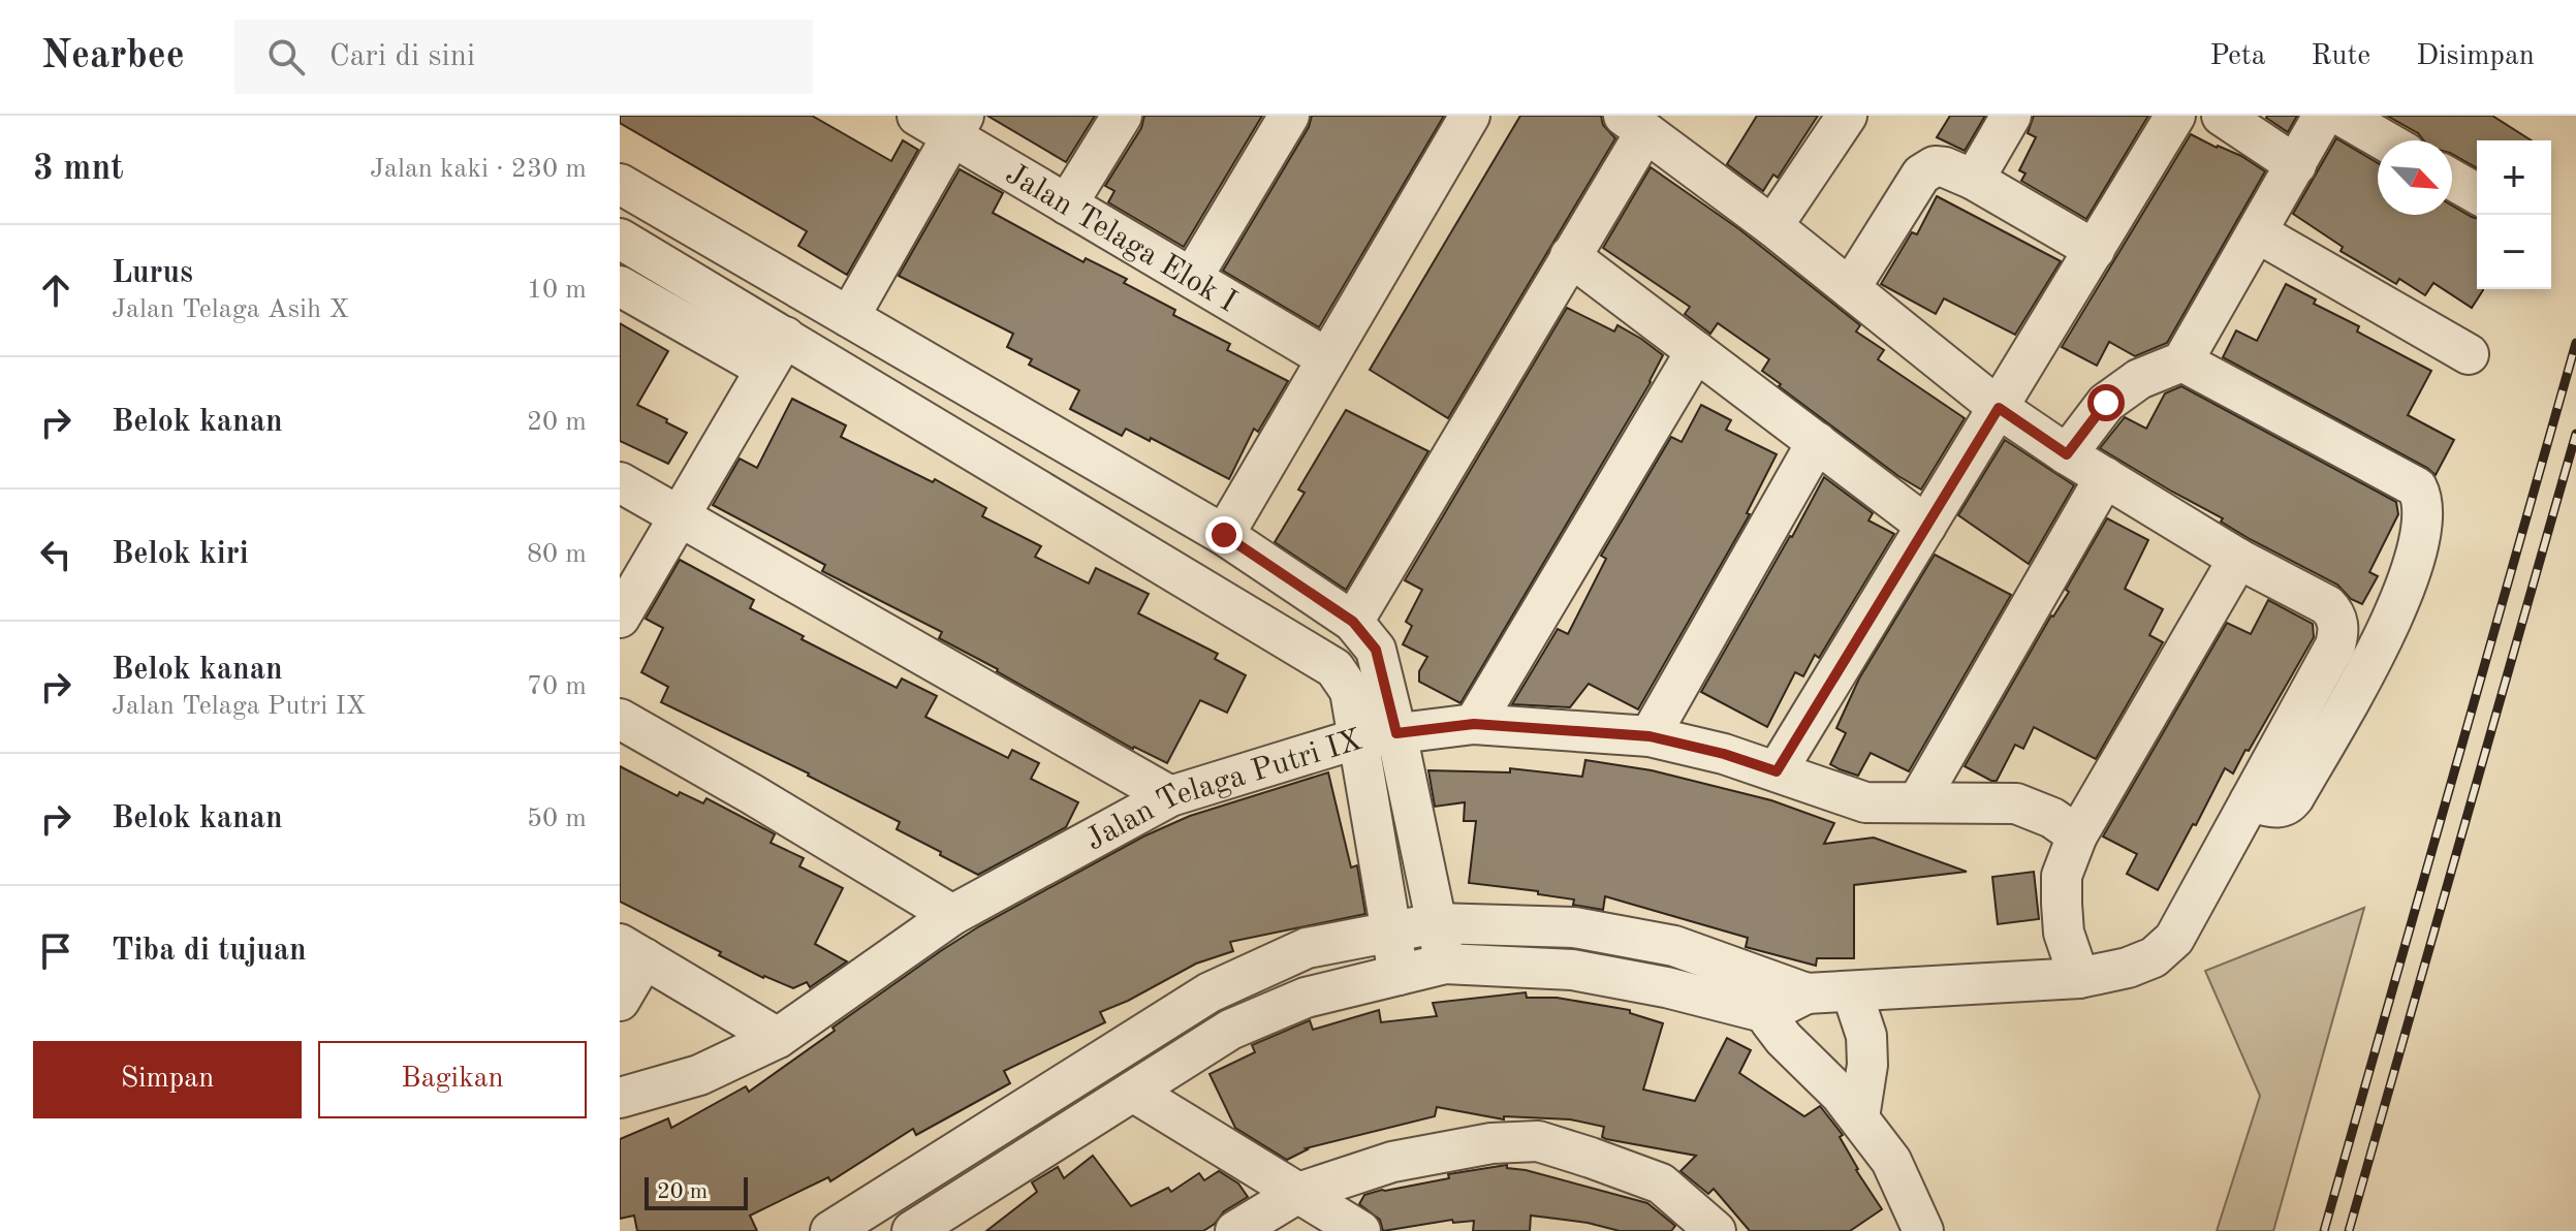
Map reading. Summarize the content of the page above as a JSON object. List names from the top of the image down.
{
  "streets": {
    "street": ["Jalan Telaga Elok I", "Jalan Telaga Putri IX"]
  },
  "scale_bar": "20 m",
  "north": "bottom right",
  "page": {
    "header": "Nearbee",
    "search": "Cari di sini",
    "nav": ["Peta", "Rute", "Disimpan"],
    "heading": ["3 mnt", "Jalan kaki · 230 m"],
    "map_buttons": ["+", "−"],
    "list": [
      ["Lurus", "Jalan Telaga Asih X", "10 m"],
      ["Belok kanan", "20 m"],
      ["Belok kiri", "80 m"],
      ["Belok kanan", "Jalan Telaga Putri IX", "70 m"],
      ["Belok kanan", "50 m"],
      "Tiba di tujuan"
    ],
    "buttons": ["Simpan", "Bagikan"],
    "scale": "20 m"
  }
}
